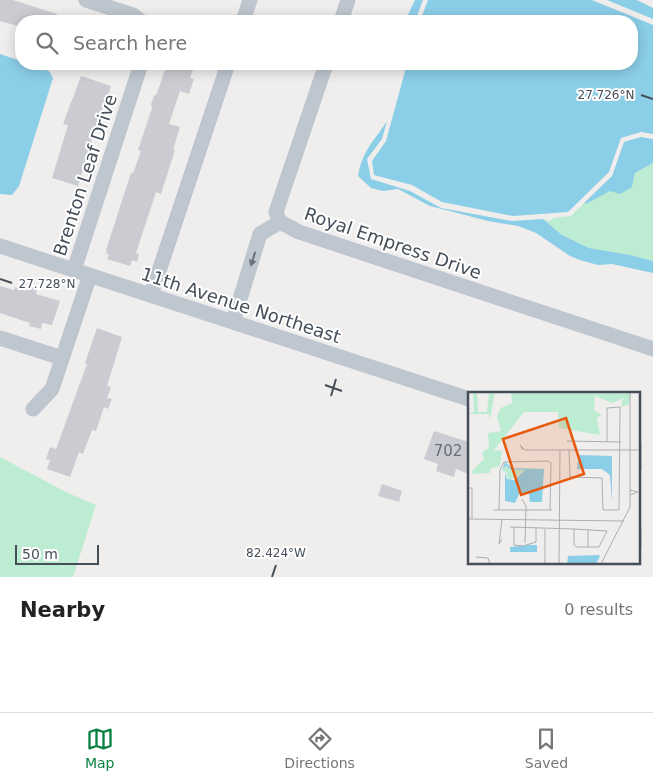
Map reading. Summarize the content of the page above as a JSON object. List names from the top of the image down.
{
  "streets": {
    "street": ["Brenton Leaf Drive", "Royal Empress Drive", "11th Avenue Northeast"]
  },
  "crossings": [
    ["Brenton Leaf Drive", "11th Avenue Northeast"]
  ],
  "house_numbers": ["702"],
  "scale_bar": "50 m",
  "page": {
    "search": "Search here",
    "scale": "50 m",
    "heading": ["Nearby", "0 results"],
    "nav": ["Map", "Directions", "Saved"]
  },
  "coordinates": ["27.726°N", "27.728°N", "82.424°W"]
}
